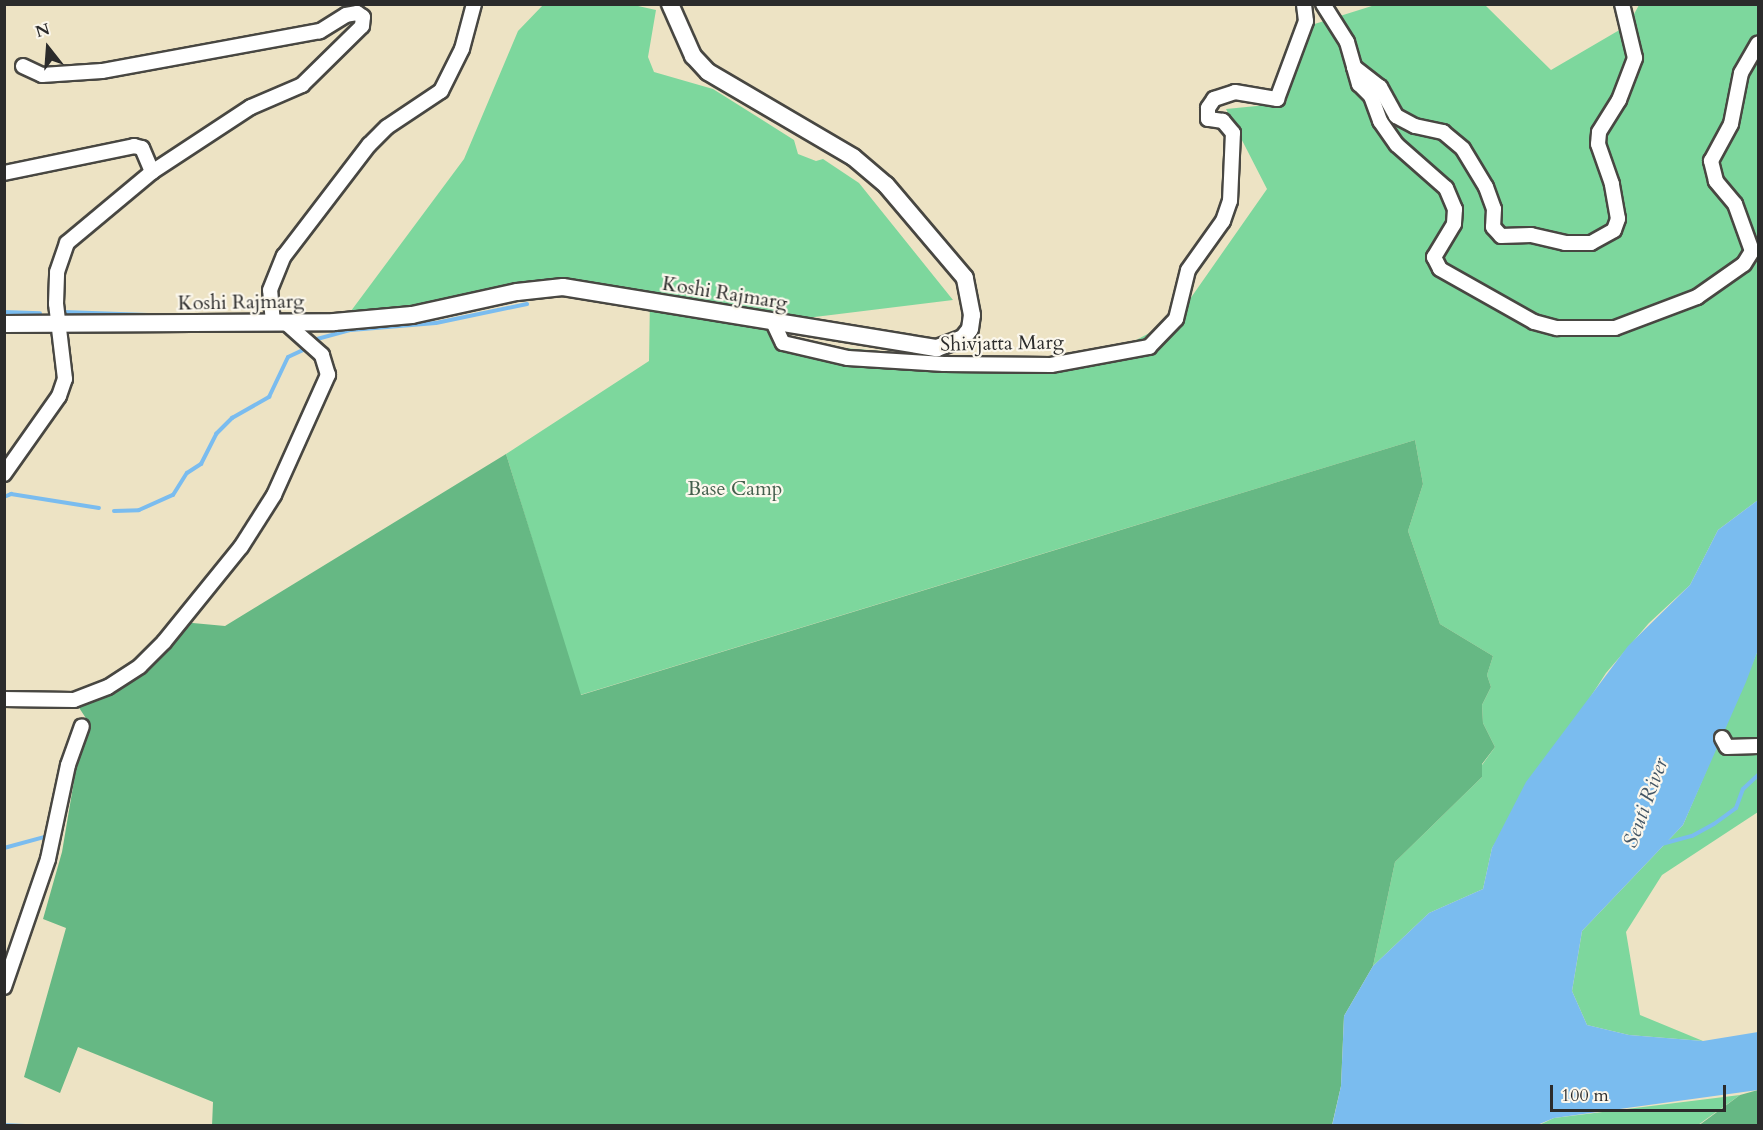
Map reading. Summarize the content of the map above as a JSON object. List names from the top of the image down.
{
  "streets": {
    "main road": ["Koshi Rajmarg"],
    "street": ["Shivjatta Marg"]
  },
  "crossings": [
    ["Koshi Rajmarg", "Shivjatta Marg"]
  ],
  "water": ["Seuti River"],
  "parks": ["Base Camp"],
  "scale_bar": "100 m",
  "north": "top"
}
